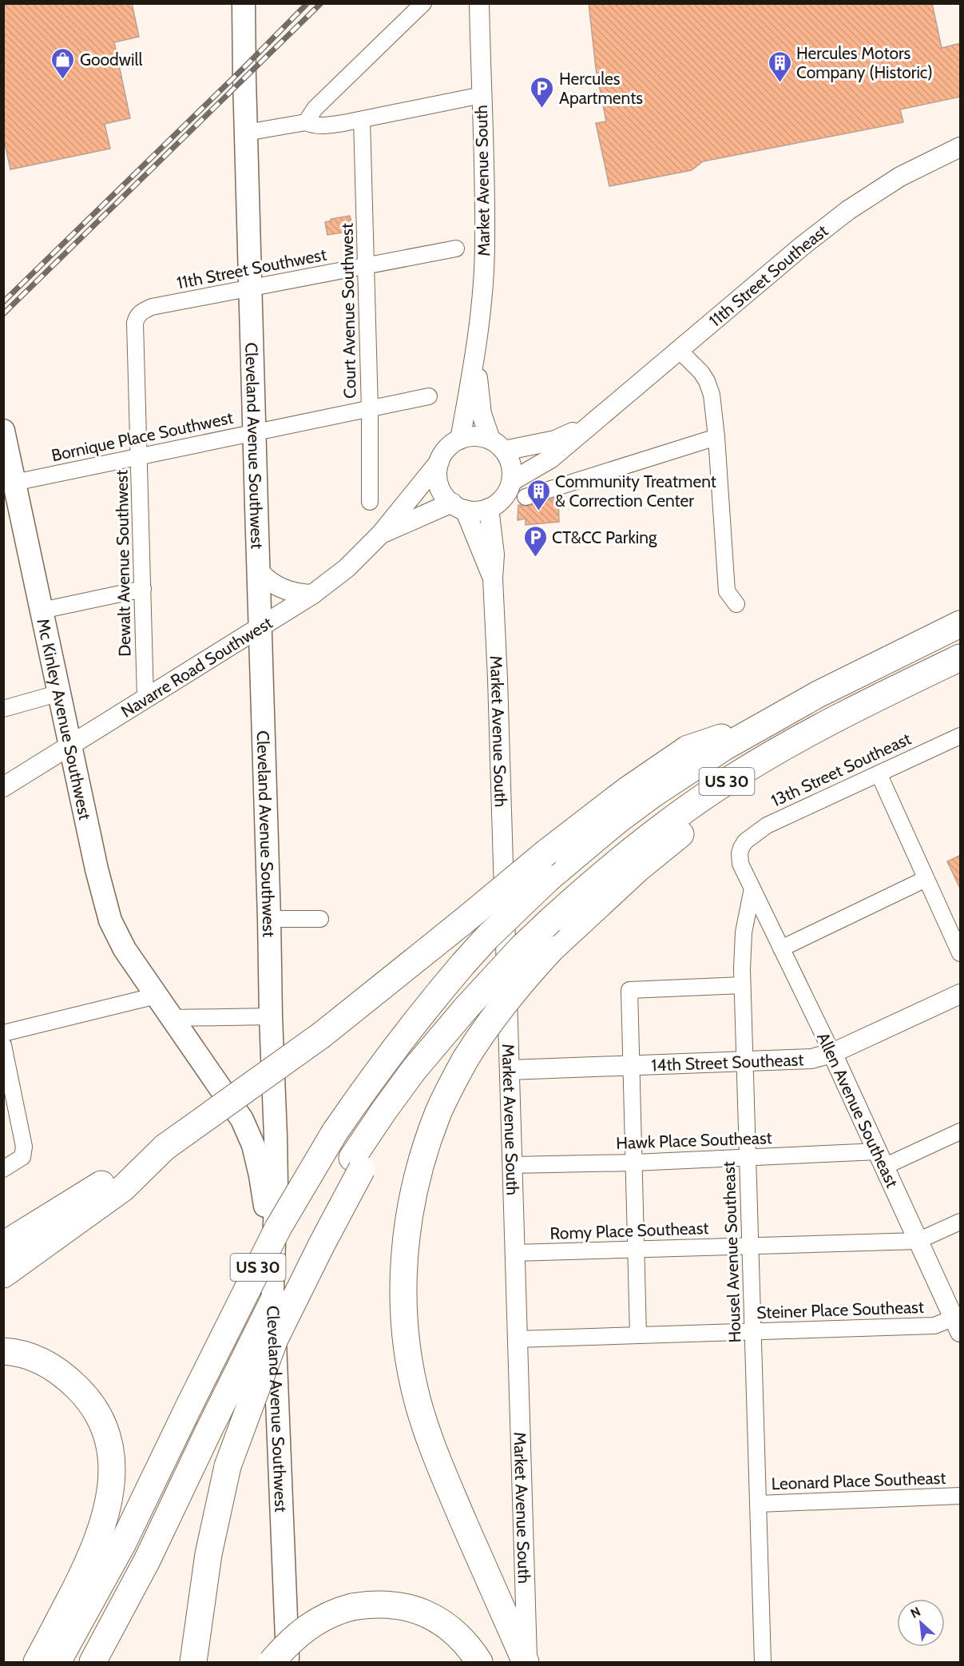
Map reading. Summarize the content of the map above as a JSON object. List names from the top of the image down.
{
  "streets": {
    "highway": ["US 30"],
    "main road": ["Cleveland Avenue Southwest", "Mc Kinley Avenue Southwest"],
    "street": [
      "Market Avenue South",
      "11th Street Southwest",
      "11th Street Southeast",
      "Court Avenue Southwest",
      "Bornique Place Southwest",
      "Dewalt Avenue Southwest",
      "Navarre Road Southwest",
      "13th Street Southeast",
      "14th Street Southeast",
      "Allen Avenue Southeast",
      "Hawk Place Southeast",
      "Romy Place Southeast",
      "Housel Avenue Southeast",
      "Steiner Place Southeast",
      "Leonard Place Southeast"
    ]
  },
  "crossings": [
    ["Market Avenue South", "11th Street Southeast"],
    ["Market Avenue South", "Navarre Road Southwest"],
    ["Market Avenue South", "14th Street Southeast"],
    ["Market Avenue South", "Hawk Place Southeast"],
    ["Market Avenue South", "Romy Place Southeast"],
    ["Market Avenue South", "Steiner Place Southeast"],
    ["11th Street Southwest", "Court Avenue Southwest"],
    ["11th Street Southwest", "Cleveland Avenue Southwest"],
    ["11th Street Southwest", "Dewalt Avenue Southwest"],
    ["11th Street Southeast", "Navarre Road Southwest"],
    ["Court Avenue Southwest", "Bornique Place Southwest"],
    ["Bornique Place Southwest", "Cleveland Avenue Southwest"],
    ["Bornique Place Southwest", "Dewalt Avenue Southwest"],
    ["Bornique Place Southwest", "Mc Kinley Avenue Southwest"],
    ["Cleveland Avenue Southwest", "Navarre Road Southwest"],
    ["Cleveland Avenue Southwest", "Mc Kinley Avenue Southwest"],
    ["Dewalt Avenue Southwest", "Navarre Road Southwest"],
    ["Navarre Road Southwest", "Mc Kinley Avenue Southwest"],
    ["13th Street Southeast", "Allen Avenue Southeast"],
    ["13th Street Southeast", "Housel Avenue Southeast"],
    ["14th Street Southeast", "Allen Avenue Southeast"],
    ["14th Street Southeast", "Housel Avenue Southeast"],
    ["Allen Avenue Southeast", "Hawk Place Southeast"],
    ["Allen Avenue Southeast", "Romy Place Southeast"],
    ["Allen Avenue Southeast", "Housel Avenue Southeast"],
    ["Allen Avenue Southeast", "Steiner Place Southeast"],
    ["Hawk Place Southeast", "Housel Avenue Southeast"],
    ["Romy Place Southeast", "Housel Avenue Southeast"],
    ["Housel Avenue Southeast", "Steiner Place Southeast"],
    ["Housel Avenue Southeast", "Leonard Place Southeast"]
  ],
  "places": {
    "shop": ["Goodwill"],
    "building": ["Hercules Motors Company (Historic)", "Community Treatment & Correction Center"],
    "parking": ["Hercules Apartments", "CT&CC Parking"]
  },
  "north": "top left"
}
